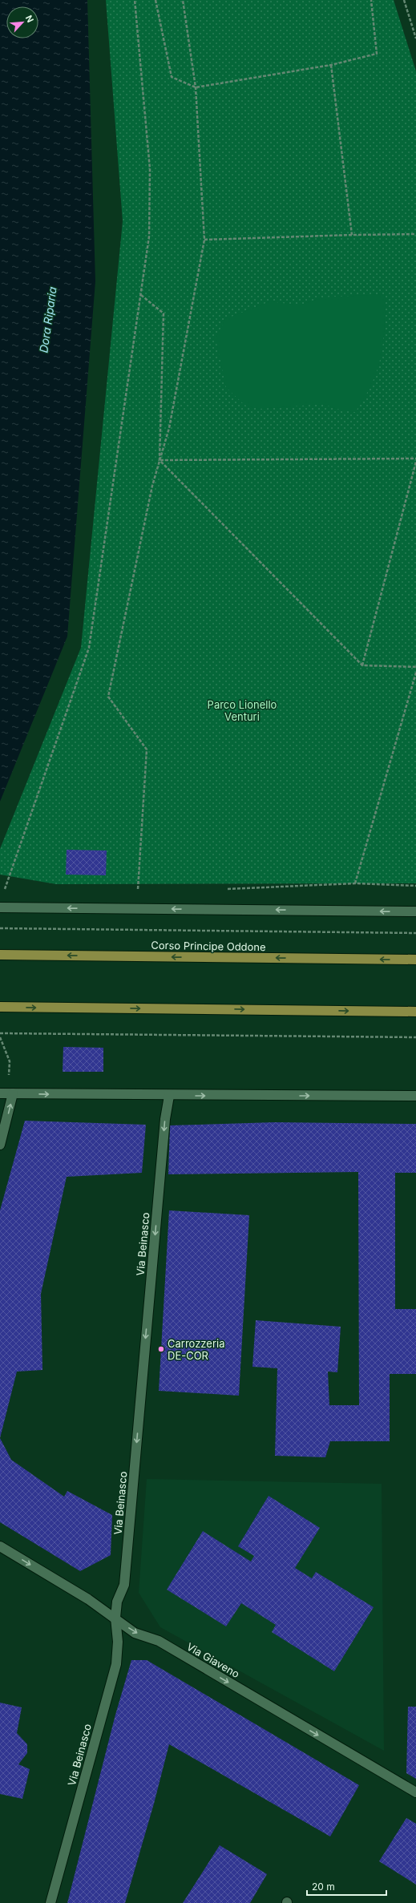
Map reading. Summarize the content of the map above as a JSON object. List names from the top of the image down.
{
  "streets": {
    "main road": ["Corso Principe Oddone"],
    "street": ["Via Beinasco", "Via Giaveno"]
  },
  "crossings": [
    ["Via Beinasco", "Via Giaveno"]
  ],
  "one_way": ["Via Beinasco", "Via Giaveno"],
  "water": ["Dora Riparia"],
  "parks": ["Parco Lionello Venturi"],
  "places": ["Carrozzeria DE-COR"],
  "scale_bar": "20 m",
  "north": "top right"
}
